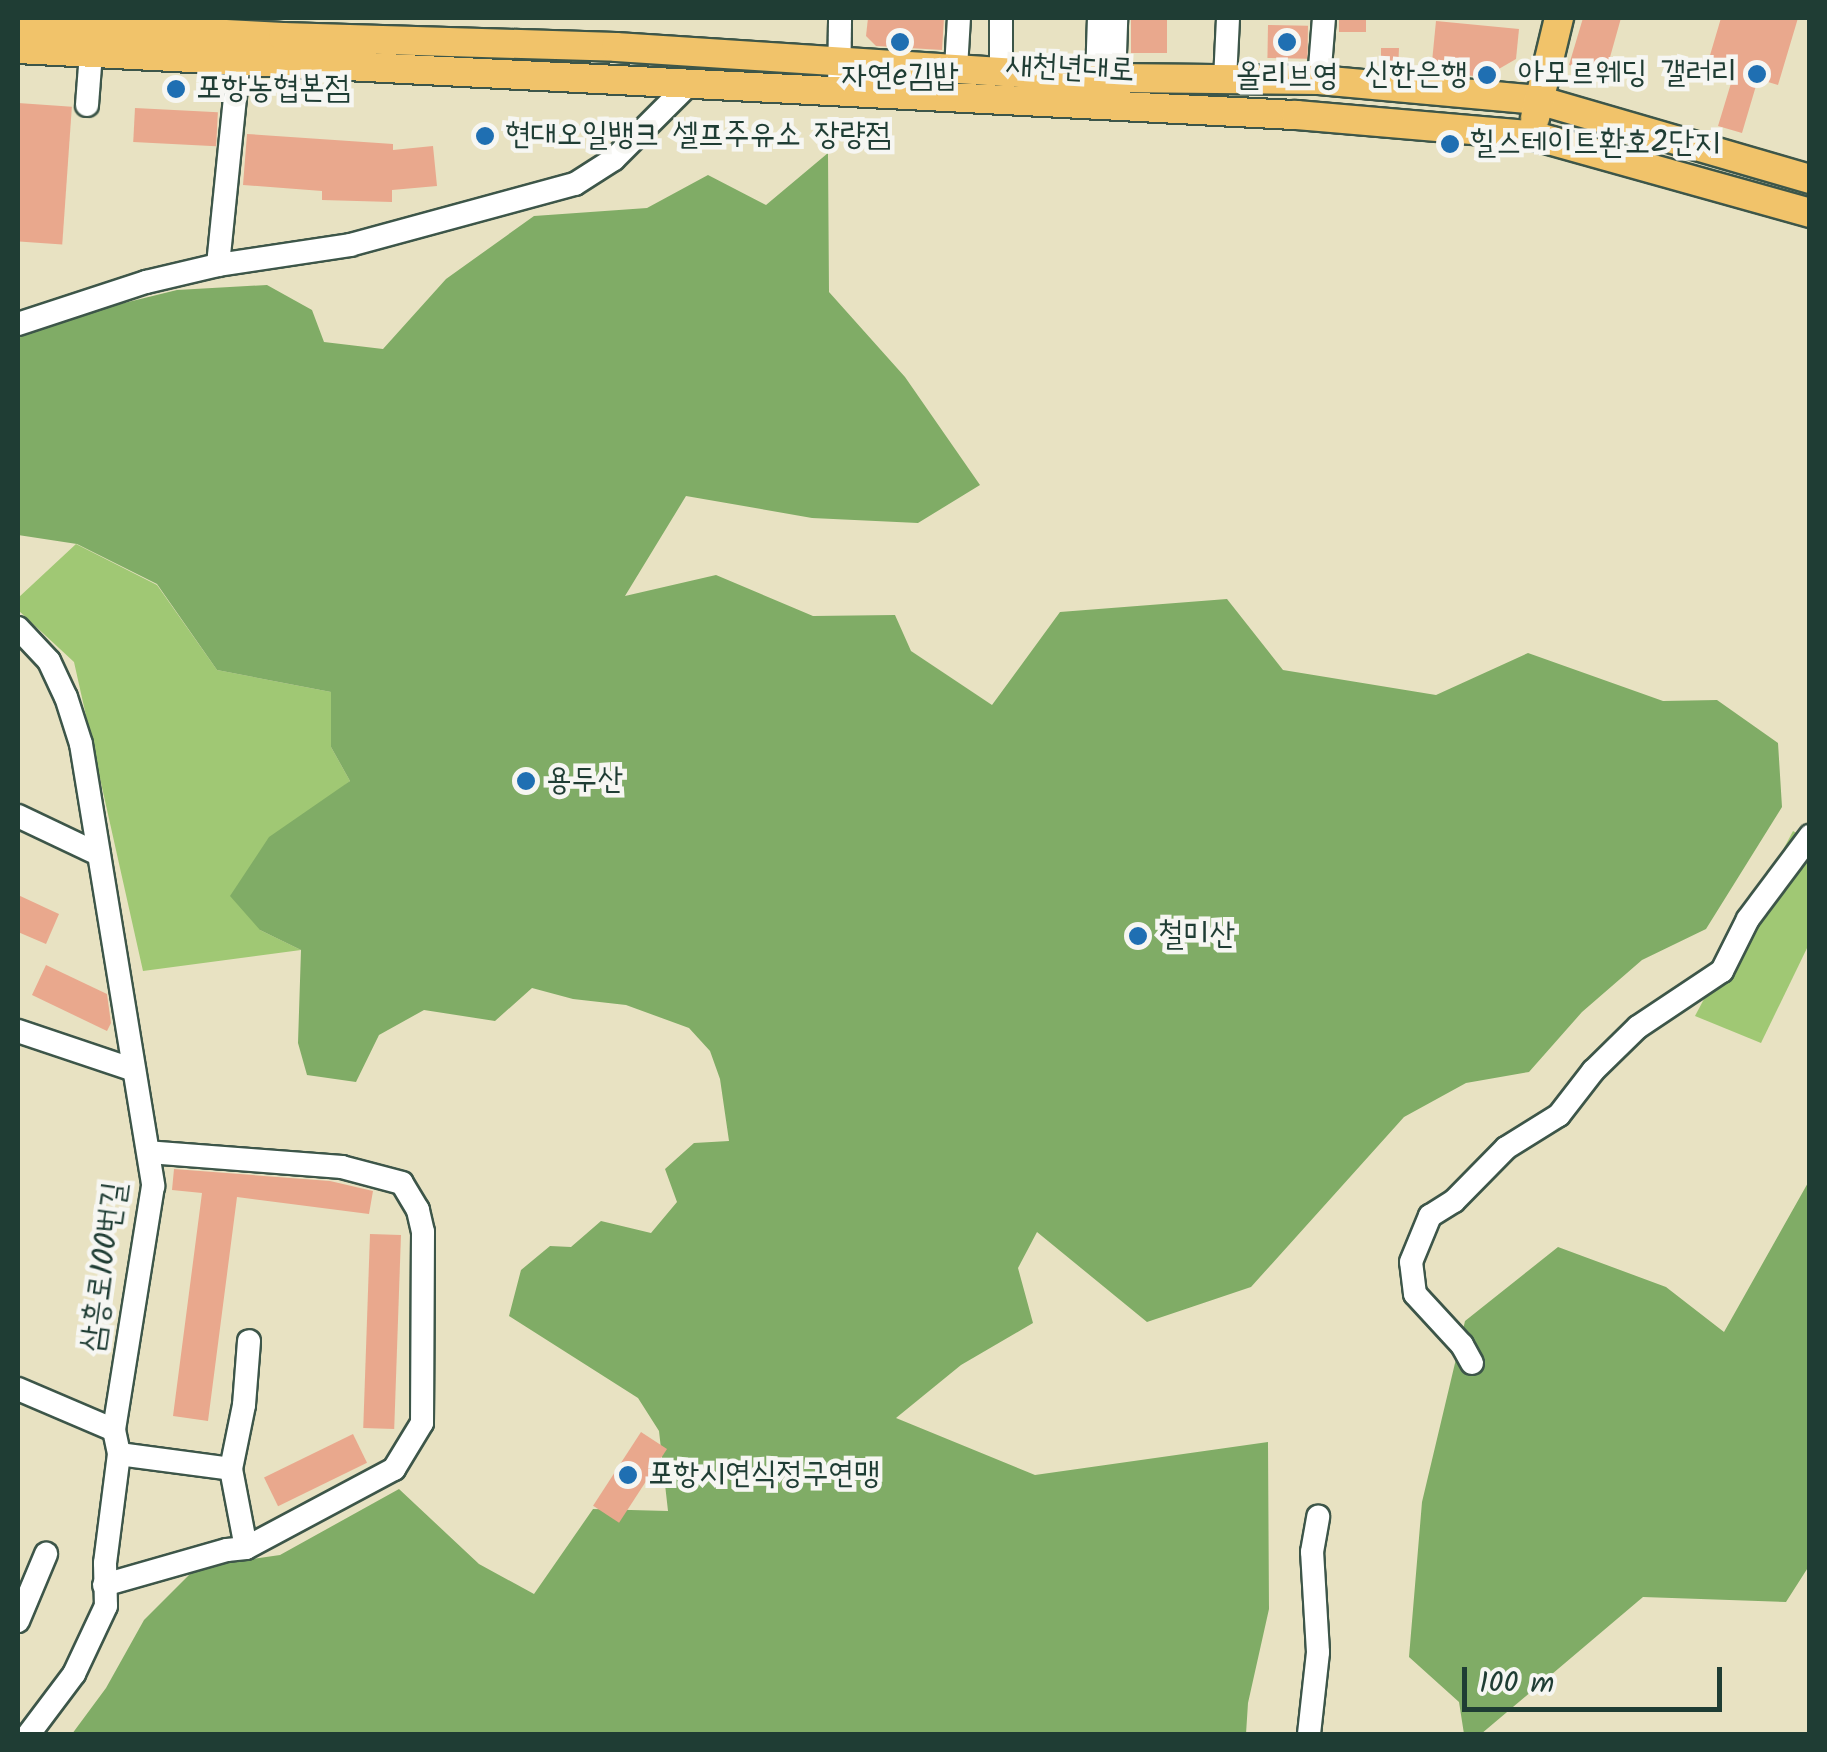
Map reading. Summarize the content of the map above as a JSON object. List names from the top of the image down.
{
  "streets": {
    "main road": ["새천년대로"],
    "street": ["삼흥로100번길"]
  },
  "places": [
    "자연e김밥",
    "올리브영",
    "아모르웨딩 갤러리",
    "신한은행",
    "포항농협본점",
    "현대오일뱅크 셀프주유소 장량점",
    "힐스테이트환호2단지",
    "용두산",
    "철미산",
    "포항시연식정구연맹"
  ],
  "scale_bar": "100 m"
}
